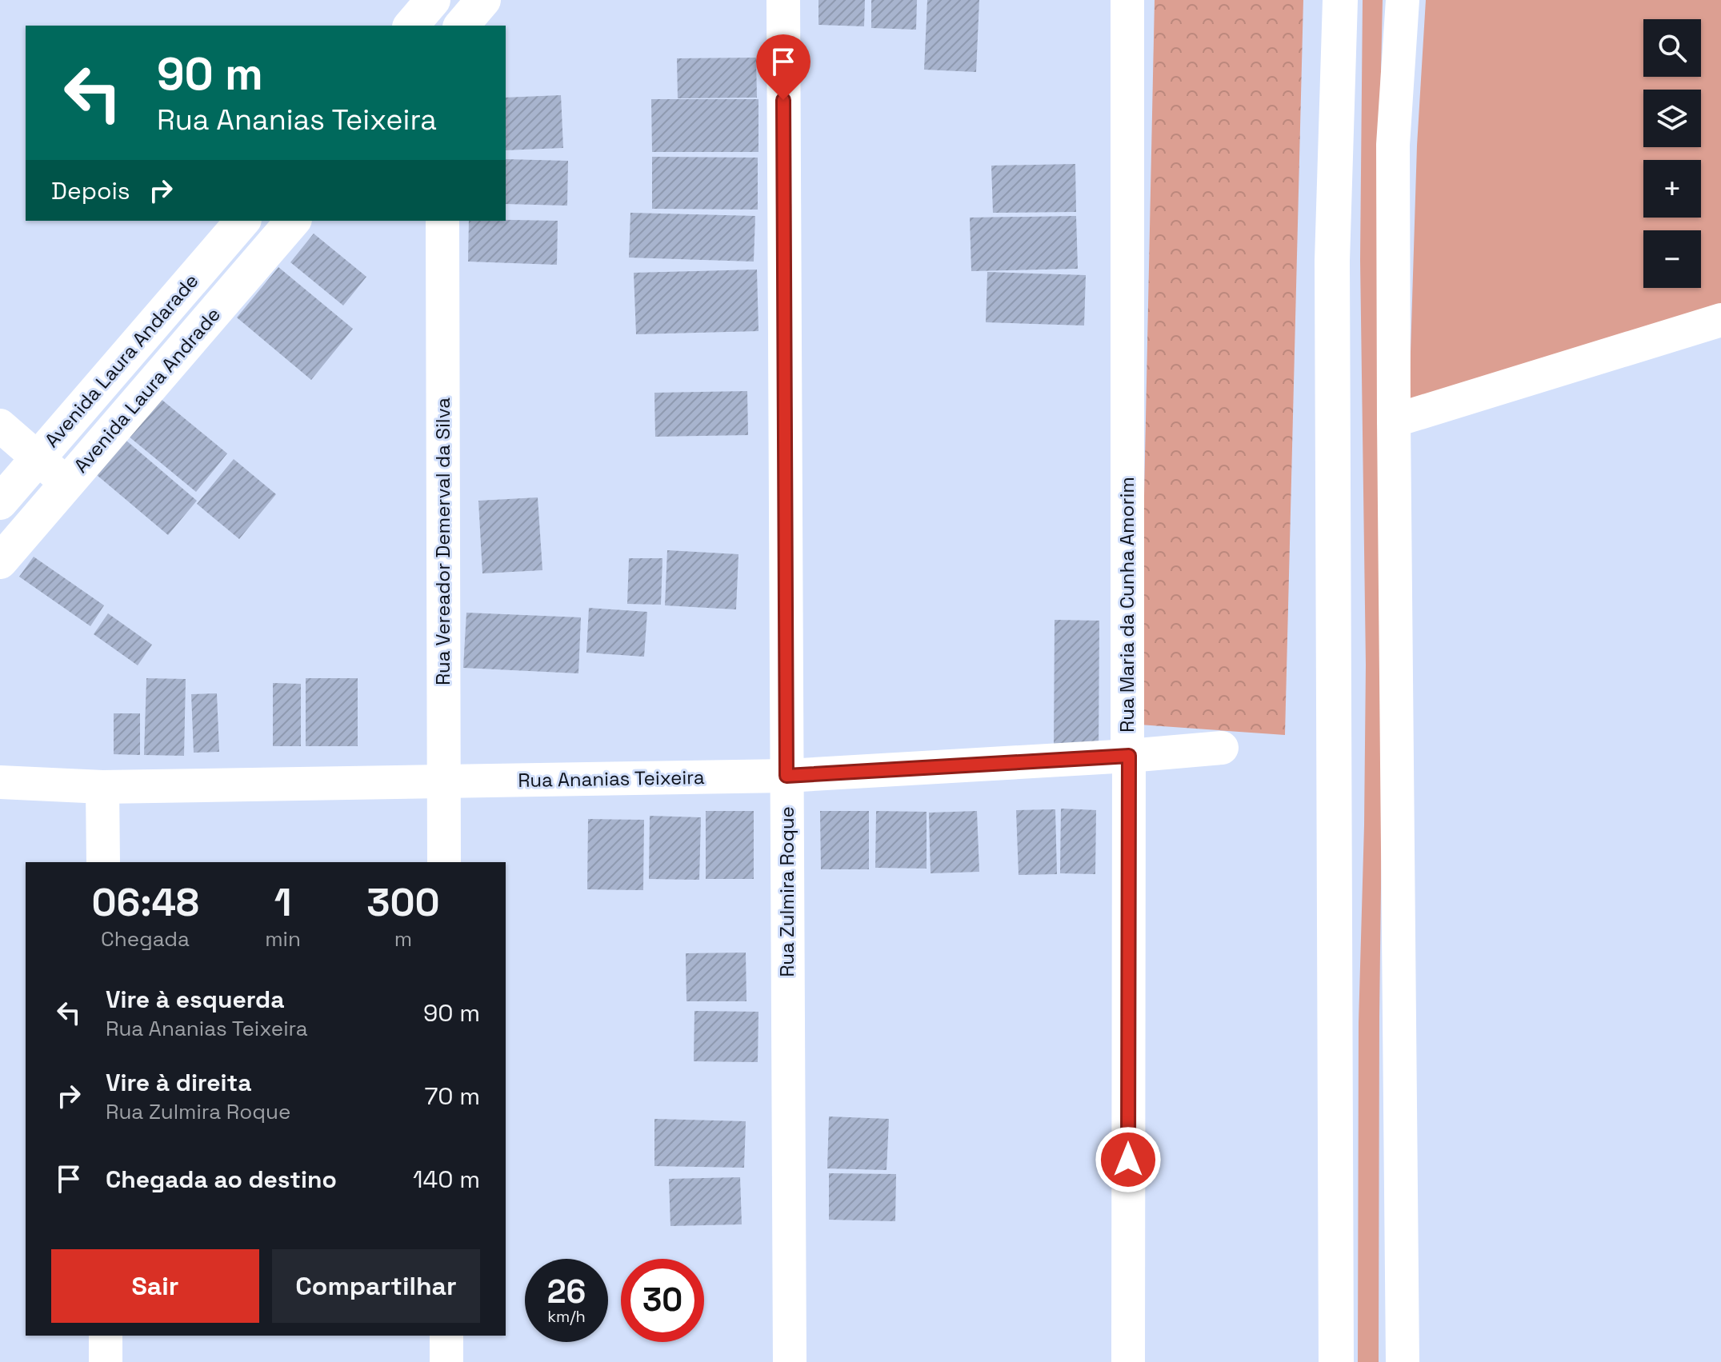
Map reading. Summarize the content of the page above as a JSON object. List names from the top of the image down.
{
  "streets": {
    "main road": ["Avenida Laura Andarade", "Avenida Laura Andrade"],
    "street": [
      "Rua Vereador Demerval da Silva",
      "Rua Maria da Cunha Amorim",
      "Rua Ananias Teixeira",
      "Rua Zulmira Roque"
    ]
  },
  "crossings": [
    ["Rua Vereador Demerval da Silva", "Rua Ananias Teixeira"],
    ["Rua Maria da Cunha Amorim", "Rua Ananias Teixeira"],
    ["Rua Ananias Teixeira", "Rua Zulmira Roque"]
  ],
  "page": {
    "map_buttons": ["+", "−"],
    "turn": ["90 m", "Rua Ananias Teixeira"],
    "then": "Depois",
    "eta": [
      "06:48",
      "Chegada",
      "1",
      "min",
      "300",
      "m"
    ],
    "list": [
      {
        "name": "Vire à esquerda",
        "note": "Rua Ananias Teixeira",
        "value": "90 m"
      },
      {
        "name": "Vire à direita",
        "note": "Rua Zulmira Roque",
        "value": "70 m"
      },
      {
        "name": "Chegada ao destino",
        "value": "140 m"
      }
    ],
    "buttons": ["Sair", "Compartilhar"],
    "speed": "26 km/h",
    "limit": "30"
  }
}
